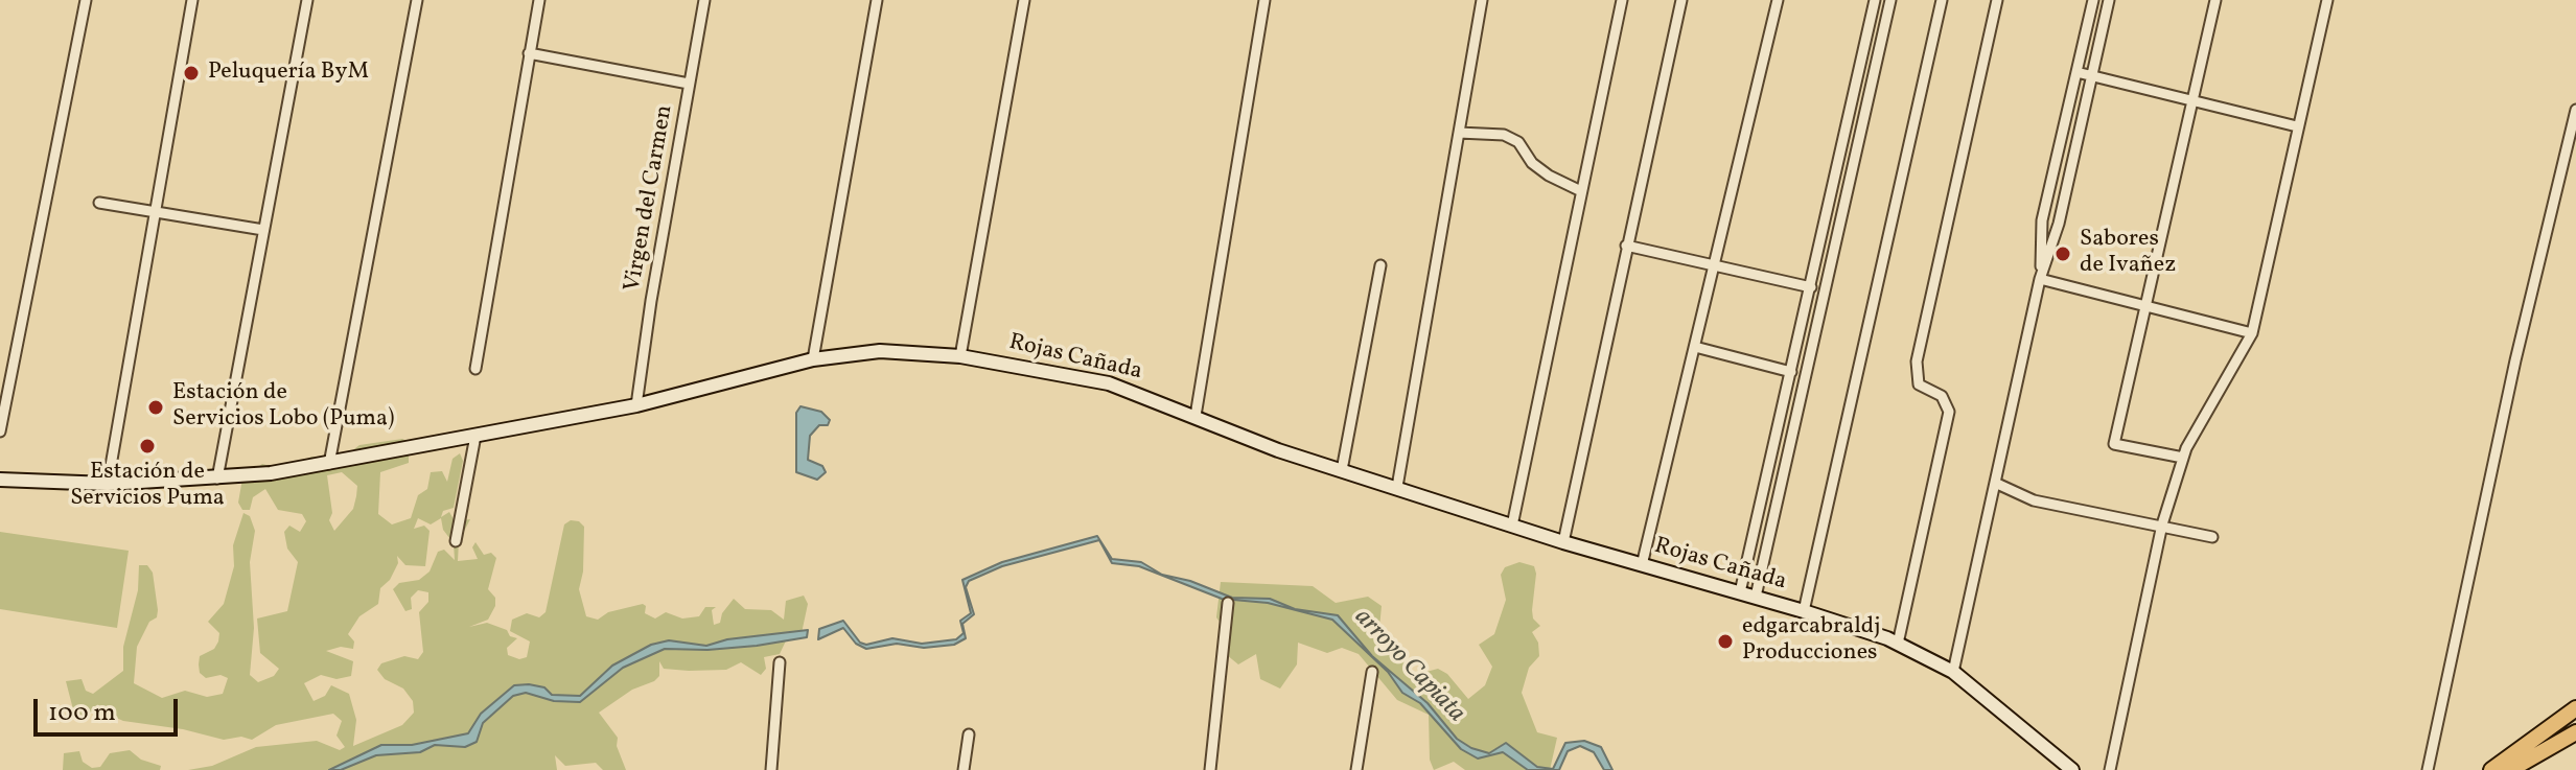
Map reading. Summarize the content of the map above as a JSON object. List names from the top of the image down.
{
  "streets": {
    "main road": ["Rojas Cañada"],
    "street": ["Virgen del Carmen"]
  },
  "crossings": [
    ["Virgen del Carmen", "Rojas Cañada"]
  ],
  "water": ["arroyo Capiata"],
  "places": [
    "Peluquería ByM",
    "Sabores de Ivañez",
    "Estación de Servicios Lobo (Puma)",
    "Estación de Servicios Puma",
    "edgarcabraldj Producciones"
  ],
  "scale_bar": "100 m"
}
